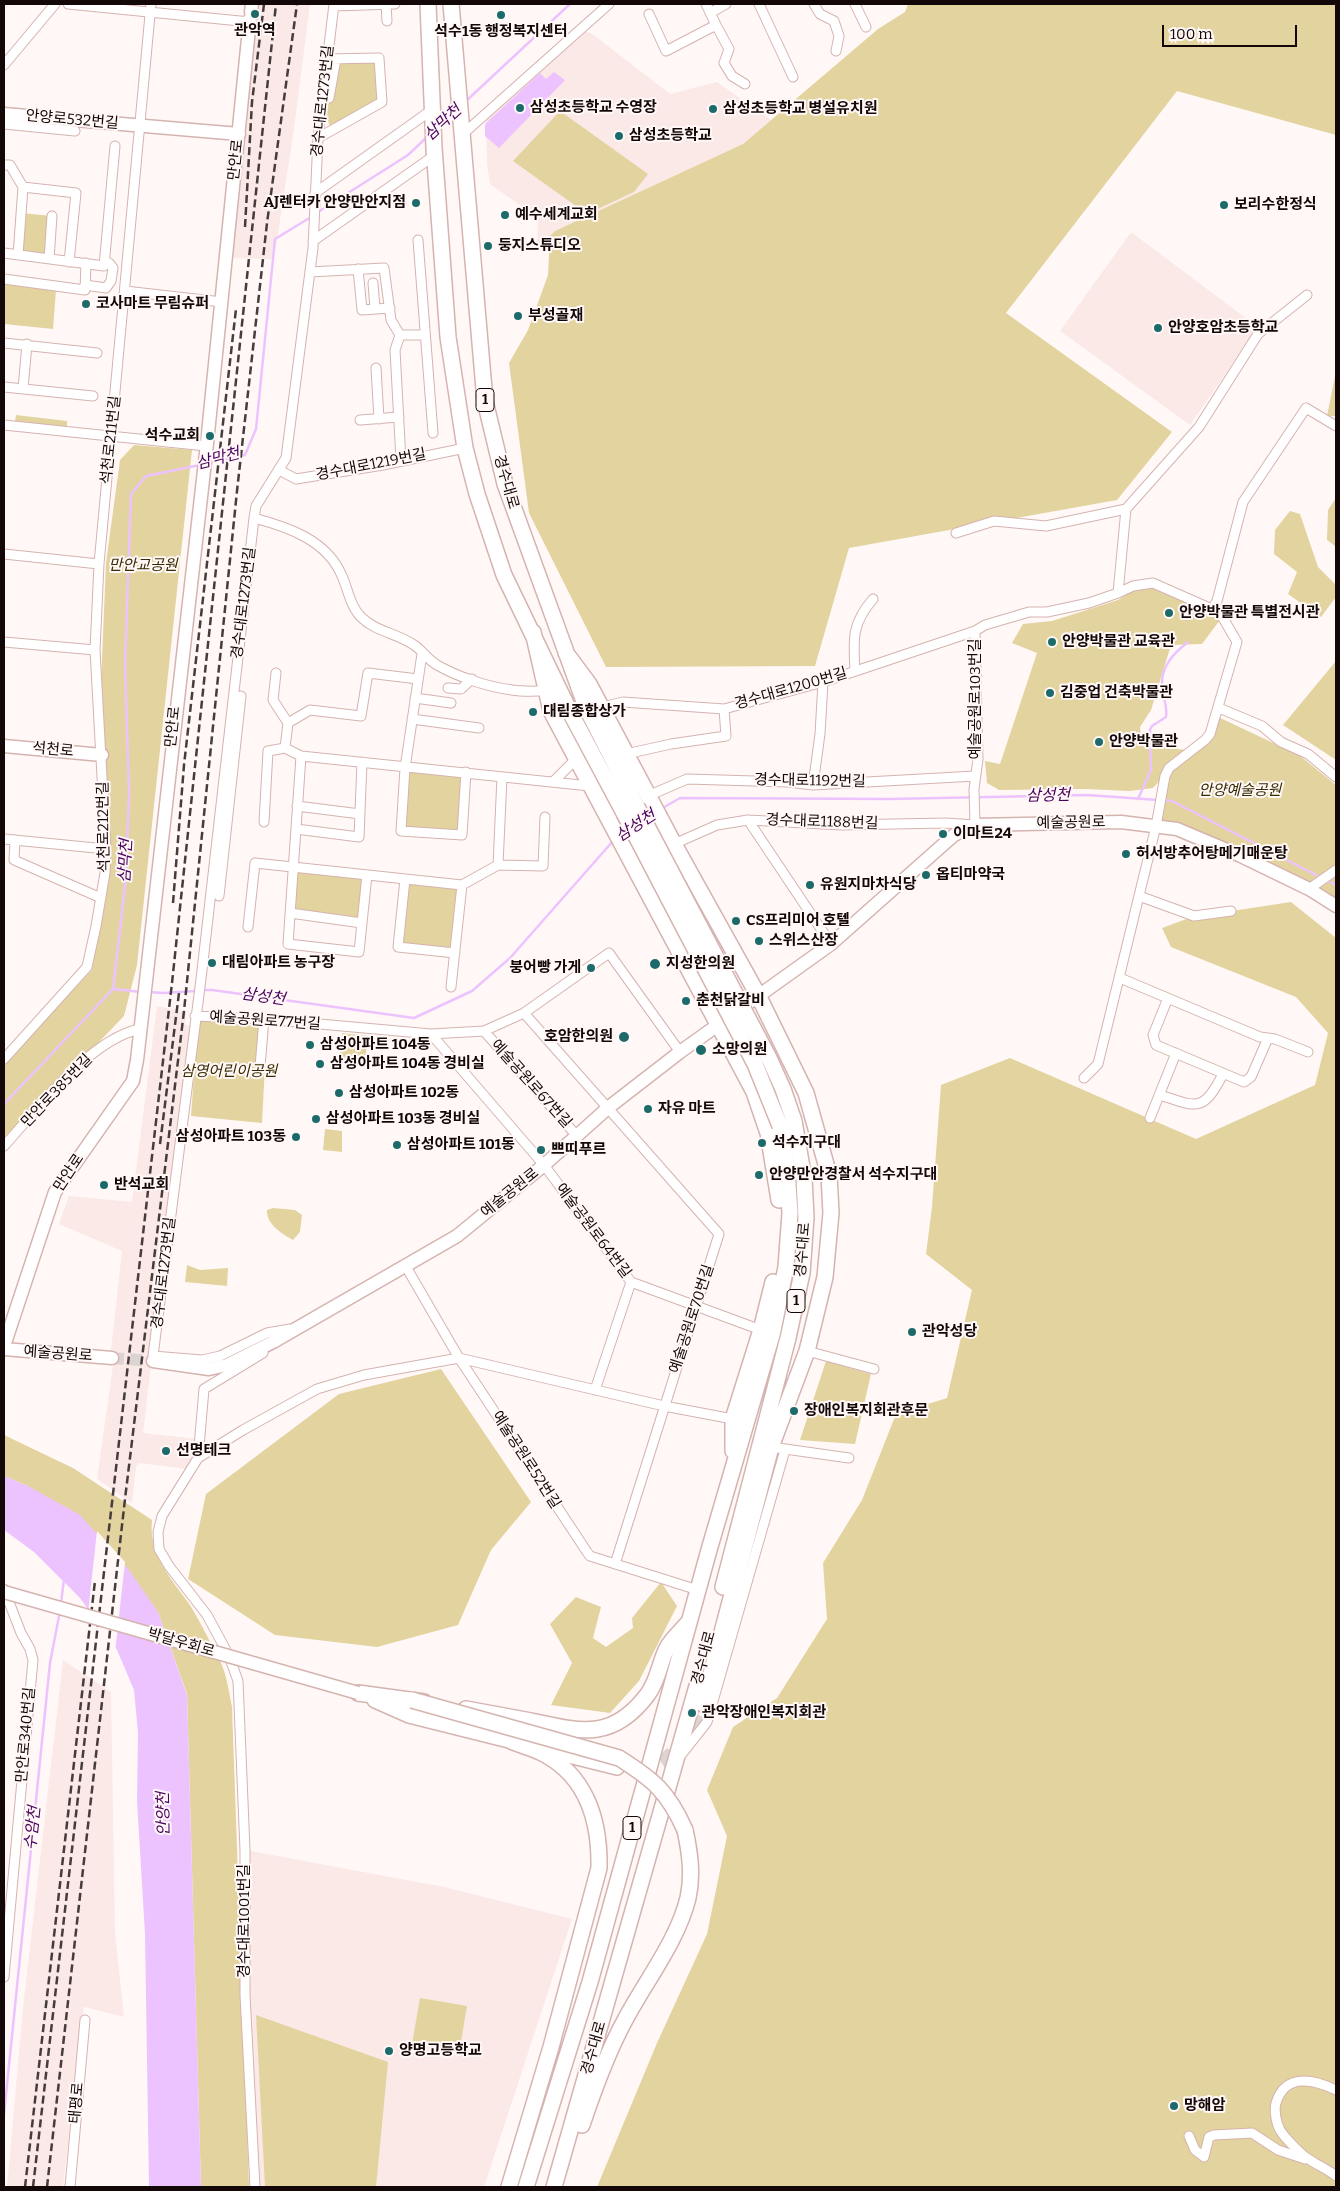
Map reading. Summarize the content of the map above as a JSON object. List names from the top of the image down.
{
  "streets": {
    "main road": ["1", "경수대로"],
    "street": [
      "경수대로1273번길",
      "안양로532번길",
      "만안로",
      "석천로211번길",
      "경수대로1219번길",
      "경수대로1200번길",
      "예술공원로103번길",
      "석천로",
      "경수대로1192번길",
      "경수대로1188번길",
      "예술공원로",
      "석천로212번길",
      "예술공원로77번길",
      "예술공원로67번길",
      "만안로385번길",
      "예술공원로64번길",
      "예술공원로70번길",
      "예술공원로52번길",
      "박달우회로",
      "만안로340번길",
      "경수대로1001번길",
      "태평로"
    ]
  },
  "crossings": [
    ["경수대로1273번길", "경수대로1219번길"],
    ["경수대로1273번길", "예술공원로"],
    ["경수대로1273번길", "예술공원로77번길"],
    ["안양로532번길", "만안로"],
    ["안양로532번길", "석천로211번길"],
    ["만안로", "예술공원로"],
    ["만안로", "만안로385번길"],
    ["1", "경수대로"],
    ["1", "경수대로1192번길"],
    ["석천로211번길", "석천로"],
    ["석천로211번길", "석천로212번길"],
    ["경수대로1219번길", "경수대로"],
    ["경수대로", "경수대로1192번길"],
    ["경수대로", "예술공원로52번길"],
    ["경수대로1200번길", "예술공원로103번길"],
    ["예술공원로103번길", "경수대로1192번길"],
    ["예술공원로103번길", "경수대로1188번길"],
    ["예술공원로103번길", "예술공원로"],
    ["석천로", "석천로212번길"],
    ["경수대로1188번길", "예술공원로"],
    ["예술공원로", "예술공원로77번길"],
    ["예술공원로", "예술공원로67번길"],
    ["예술공원로", "예술공원로64번길"],
    ["예술공원로", "예술공원로70번길"],
    ["예술공원로", "예술공원로52번길"],
    ["예술공원로77번길", "예술공원로67번길"],
    ["예술공원로77번길", "예술공원로64번길"],
    ["예술공원로64번길", "예술공원로70번길"],
    ["예술공원로70번길", "예술공원로52번길"],
    ["박달우회로", "만안로340번길"]
  ],
  "water": [
    "삼막천",
    "삼성천",
    "안양천",
    "수암천"
  ],
  "parks": ["만안교공원", "안양예술공원", "삼영어린이공원"],
  "places": [
    "관악역",
    "석수1동 행정복지센터",
    "삼성초등학교 수영장",
    "삼성초등학교 병설유치원",
    "삼성초등학교",
    "AJ렌터카 안양만안지점",
    "보리수한정식",
    "예수세계교회",
    "둥지스튜디오",
    "코사마트 무림슈퍼",
    "부성골재",
    "안양호암초등학교",
    "석수교회",
    "안양박물관 특별전시관",
    "안양박물관 교육관",
    "김중업 건축박물관",
    "대림종합상가",
    "안양박물관",
    "이마트24",
    "허서방추어탕메기매운탕",
    "옵티마약국",
    "유원지마차식당",
    "CS프리미어 호텔",
    "스위스산장",
    "대림아파트 농구장",
    "지성한의원",
    "붕어빵 가게",
    "춘천닭갈비",
    "호암한의원",
    "삼성아파트 104동",
    "소망의원",
    "삼성아파트 104동 경비실",
    "삼성아파트 102동",
    "자유 마트",
    "삼성아파트 103동 경비실",
    "삼성아파트 103동",
    "석수지구대",
    "삼성아파트 101동",
    "쁘띠푸르",
    "안양만안경찰서 석수지구대",
    "반석교회",
    "관악성당",
    "장애인복지회관후문",
    "선명테크",
    "관악장애인복지회관",
    "양명고등학교",
    "망해암"
  ],
  "scale_bar": "100 m"
}
